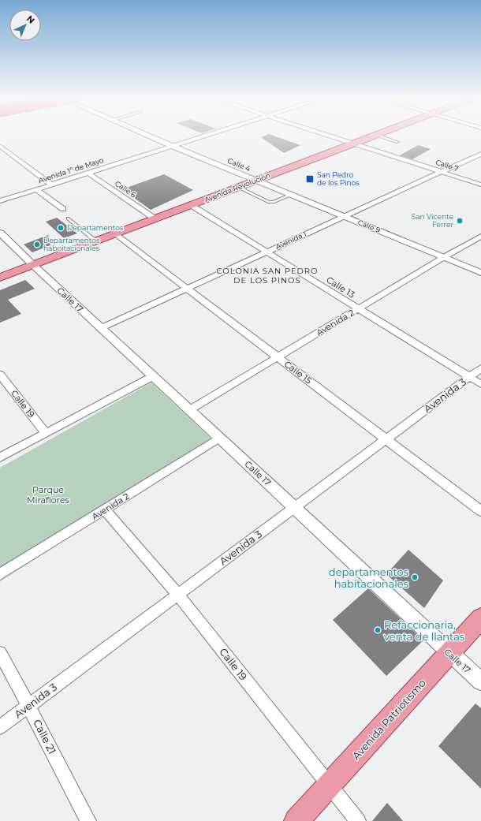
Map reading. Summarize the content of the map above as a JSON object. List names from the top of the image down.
{
  "streets": {
    "main road": ["Avenida Revolución", "Avenida Patriotismo"],
    "street": [
      "Calle 4",
      "Calle 7",
      "Avenida 1º de Mayo",
      "Calle 6",
      "Calle 9",
      "Avenida 1",
      "Calle 13",
      "Calle 17",
      "Avenida 2",
      "Calle 15",
      "Avenida 3",
      "Calle 19",
      "Calle 21"
    ]
  },
  "crossings": [
    ["Calle 4", "Avenida 1º de Mayo"],
    ["Calle 4", "Avenida Revolución"],
    ["Calle 4", "Calle 9"],
    ["Calle 7", "Avenida Revolución"],
    ["Calle 7", "Avenida 1"],
    ["Avenida 1º de Mayo", "Calle 6"],
    ["Avenida Revolución", "Calle 6"],
    ["Avenida Revolución", "Calle 9"],
    ["Avenida Revolución", "Calle 13"],
    ["Avenida Revolución", "Calle 17"],
    ["Avenida Revolución", "Calle 15"],
    ["Calle 9", "Avenida 1"],
    ["Calle 9", "Avenida 2"],
    ["Avenida 1", "Calle 13"],
    ["Avenida 1", "Calle 17"],
    ["Avenida 1", "Calle 15"],
    ["Calle 13", "Avenida 2"],
    ["Calle 13", "Avenida 3"],
    ["Calle 17", "Avenida 2"],
    ["Calle 17", "Avenida 3"],
    ["Calle 17", "Avenida Patriotismo"],
    ["Avenida 2", "Calle 15"],
    ["Avenida 2", "Calle 19"],
    ["Calle 15", "Avenida 3"],
    ["Avenida 3", "Calle 19"],
    ["Avenida 3", "Calle 21"],
    ["Calle 19", "Avenida Patriotismo"]
  ],
  "districts": ["COLONIA SAN PEDRO DE LOS PINOS"],
  "parks": ["Parque Miraflores"],
  "places": {
    "transit": ["San Pedro de los Pinos"],
    "other": [
      "San Vicente Ferrer",
      "Departamentos",
      "Departamentos haboitacionales",
      "departamentos habitacionales",
      "Refaccionaria, venta de llantas"
    ]
  },
  "north": "top right"
}
